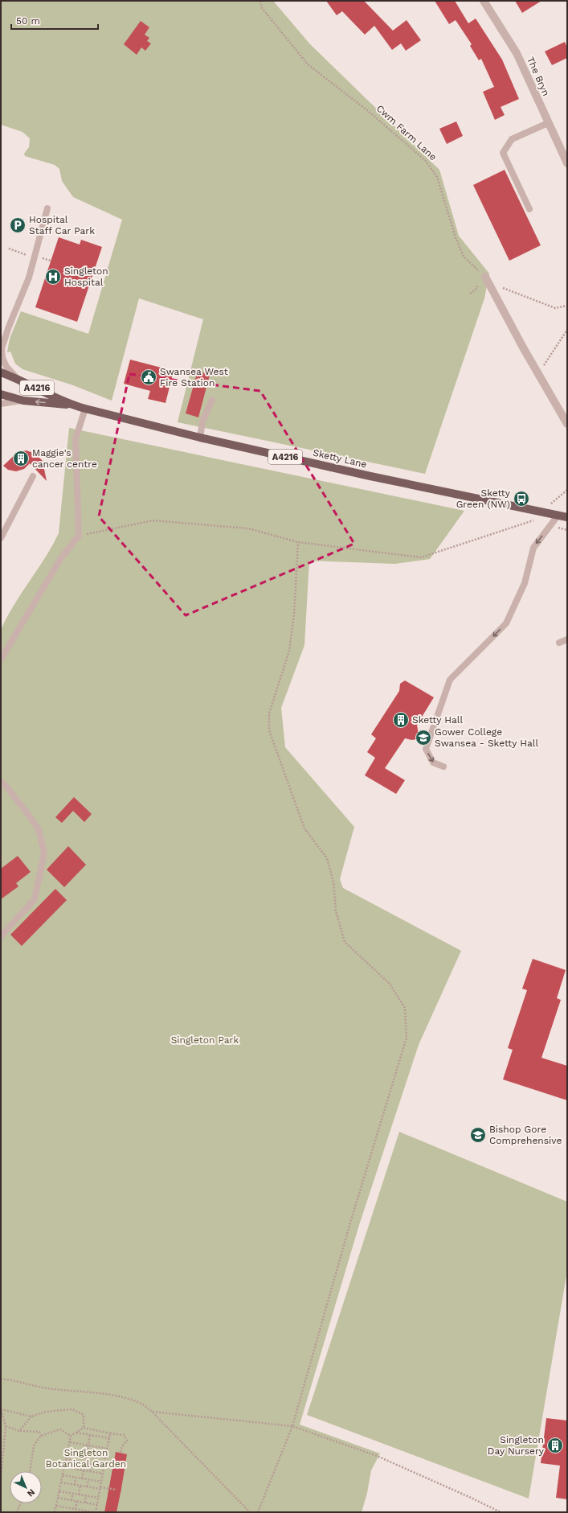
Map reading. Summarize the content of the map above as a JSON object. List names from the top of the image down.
{
  "streets": {
    "main road": ["A4216", "Sketty Lane"],
    "street": ["The Bryn"],
    "path": ["Cwm Farm Lane"]
  },
  "parks": ["Singleton Park", "Singleton Botanical Garden"],
  "places": {
    "parking": ["Hospital Staff Car Park"],
    "hospital": ["Singleton Hospital"],
    "public building": ["Swansea West Fire Station"],
    "building": ["Maggie's cancer centre", "Sketty Hall", "Singleton Day Nursery"],
    "bus stop": ["Sketty Green (NW)"],
    "school or university": ["Gower College Swansea - Sketty Hall", "Bishop Gore Comprehensive"]
  },
  "scale_bar": "50 m",
  "north": "bottom right"
}
